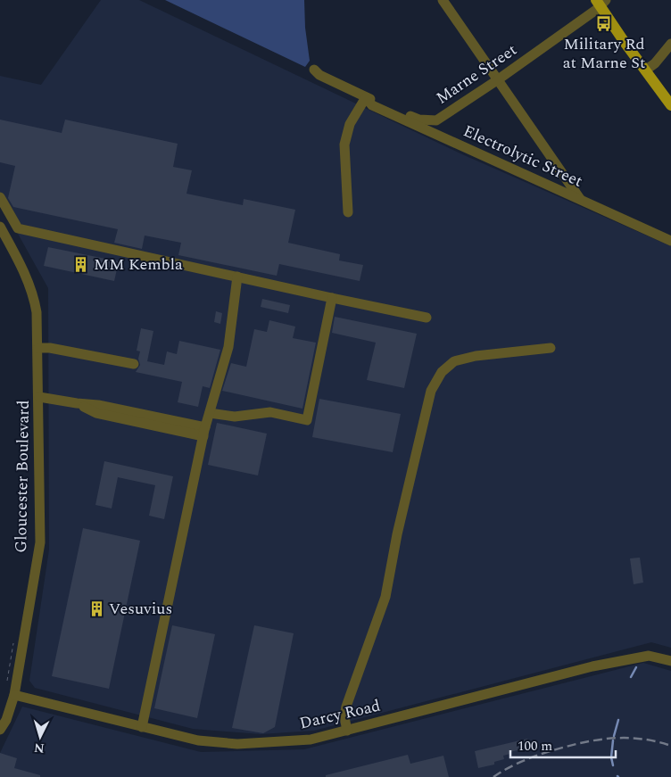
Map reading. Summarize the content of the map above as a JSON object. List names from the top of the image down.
{
  "streets": {
    "street": [
      "Marne Street",
      "Electrolytic Street",
      "Gloucester Boulevard",
      "Darcy Road"
    ]
  },
  "crossings": [
    ["Marne Street", "Electrolytic Street"],
    ["Gloucester Boulevard", "Darcy Road"]
  ],
  "places": {
    "bus stop": ["Military Rd at Marne St"],
    "building": ["MM Kembla", "Vesuvius"]
  },
  "scale_bar": "100 m",
  "north": "bottom"
}
